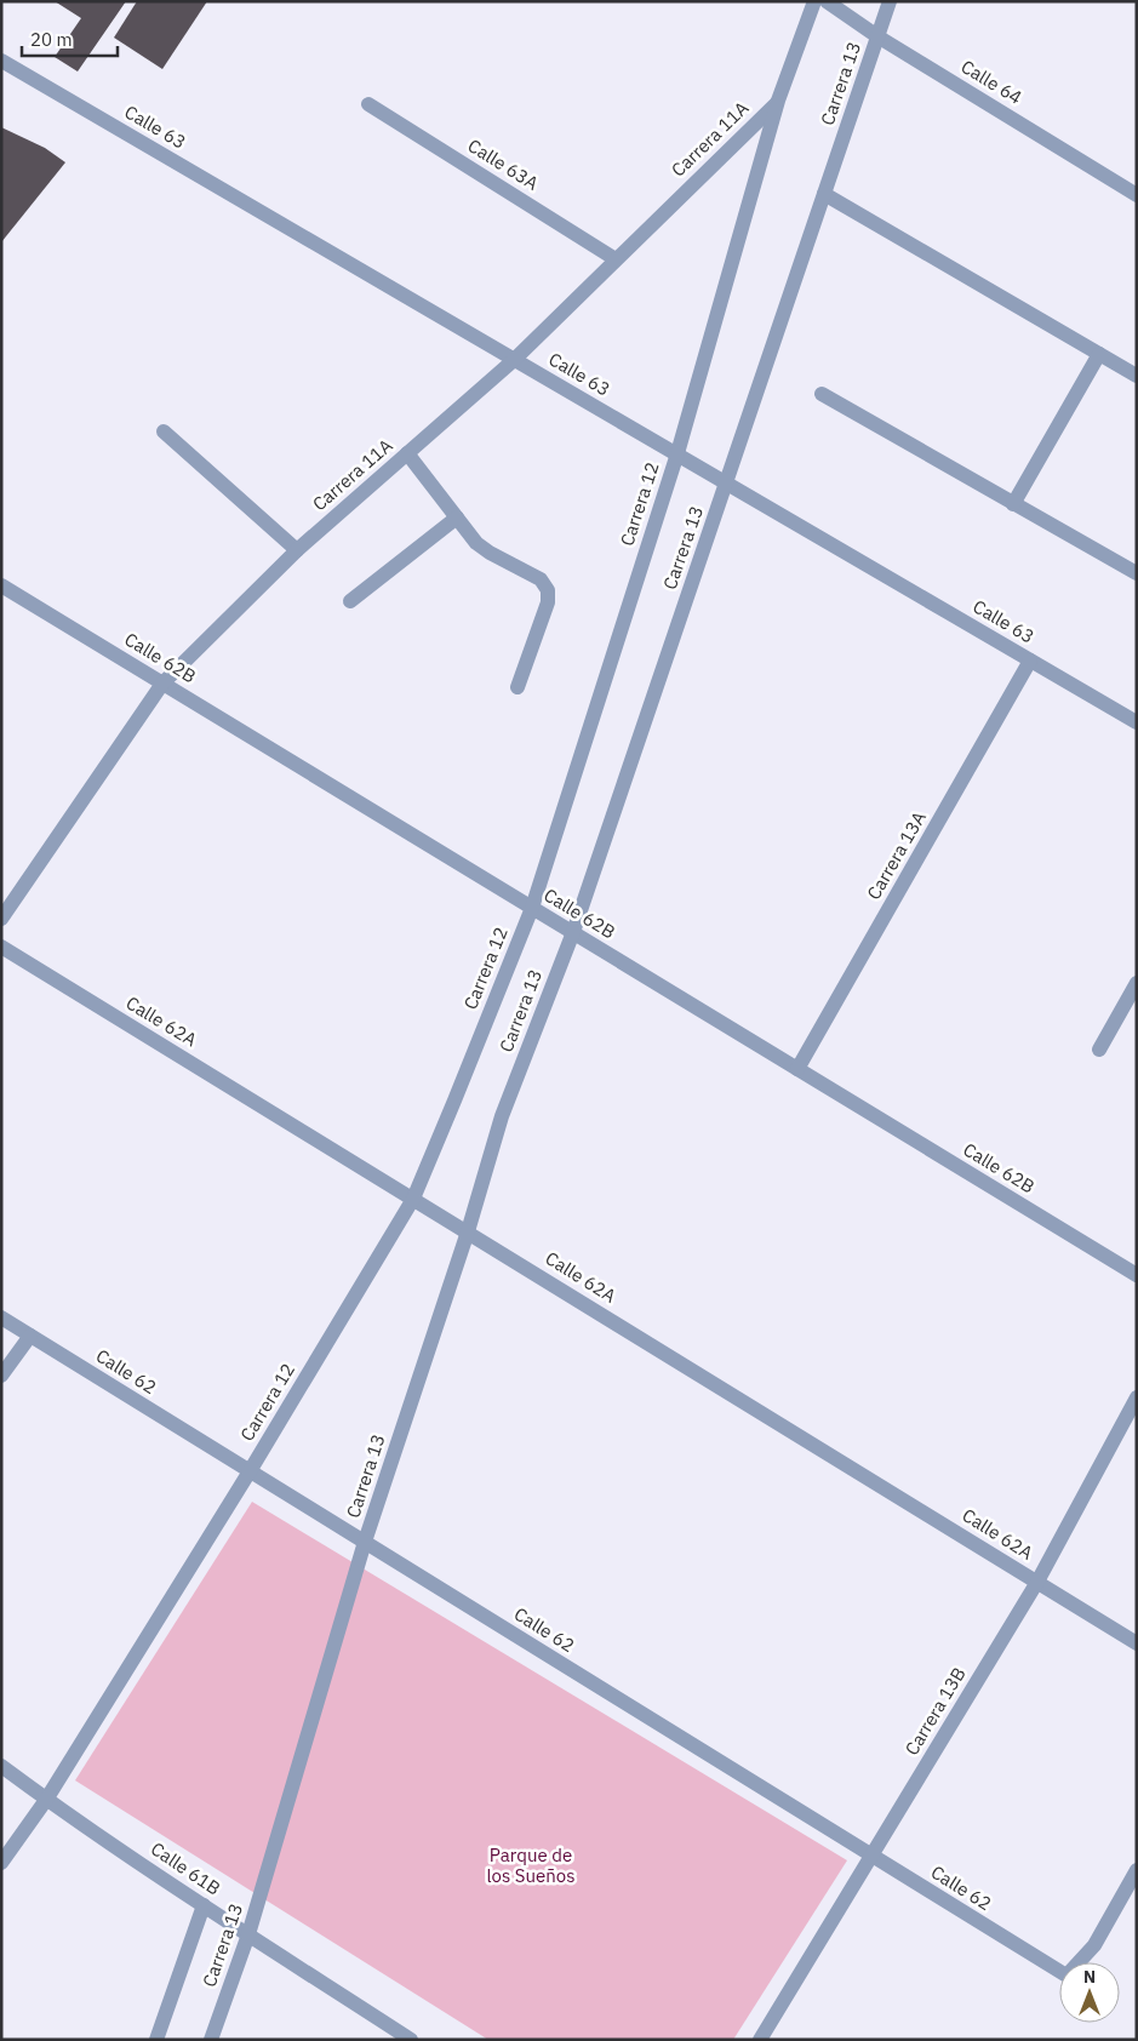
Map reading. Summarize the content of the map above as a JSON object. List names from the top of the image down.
{
  "streets": {
    "street": [
      "Calle 64",
      "Carrera 13",
      "Calle 63",
      "Carrera 11A",
      "Calle 63A",
      "Carrera 12",
      "Calle 62B",
      "Carrera 13A",
      "Calle 62A",
      "Calle 62",
      "Carrera 13B",
      "Calle 61B"
    ]
  },
  "crossings": [
    ["Calle 64", "Carrera 13"],
    ["Carrera 13", "Calle 63"],
    ["Carrera 13", "Calle 62B"],
    ["Carrera 13", "Calle 62A"],
    ["Carrera 13", "Calle 62"],
    ["Carrera 13", "Calle 61B"],
    ["Calle 63", "Carrera 11A"],
    ["Calle 63", "Carrera 12"],
    ["Calle 63", "Carrera 13A"],
    ["Carrera 11A", "Calle 63A"],
    ["Carrera 11A", "Carrera 12"],
    ["Carrera 11A", "Calle 62B"],
    ["Carrera 12", "Calle 62B"],
    ["Carrera 12", "Calle 62A"],
    ["Carrera 12", "Calle 62"],
    ["Carrera 12", "Calle 61B"],
    ["Calle 62B", "Carrera 13A"],
    ["Calle 62A", "Carrera 13B"],
    ["Calle 62", "Carrera 13B"]
  ],
  "parks": ["Parque de los Sueños"],
  "scale_bar": "20 m",
  "north": "top"
}
